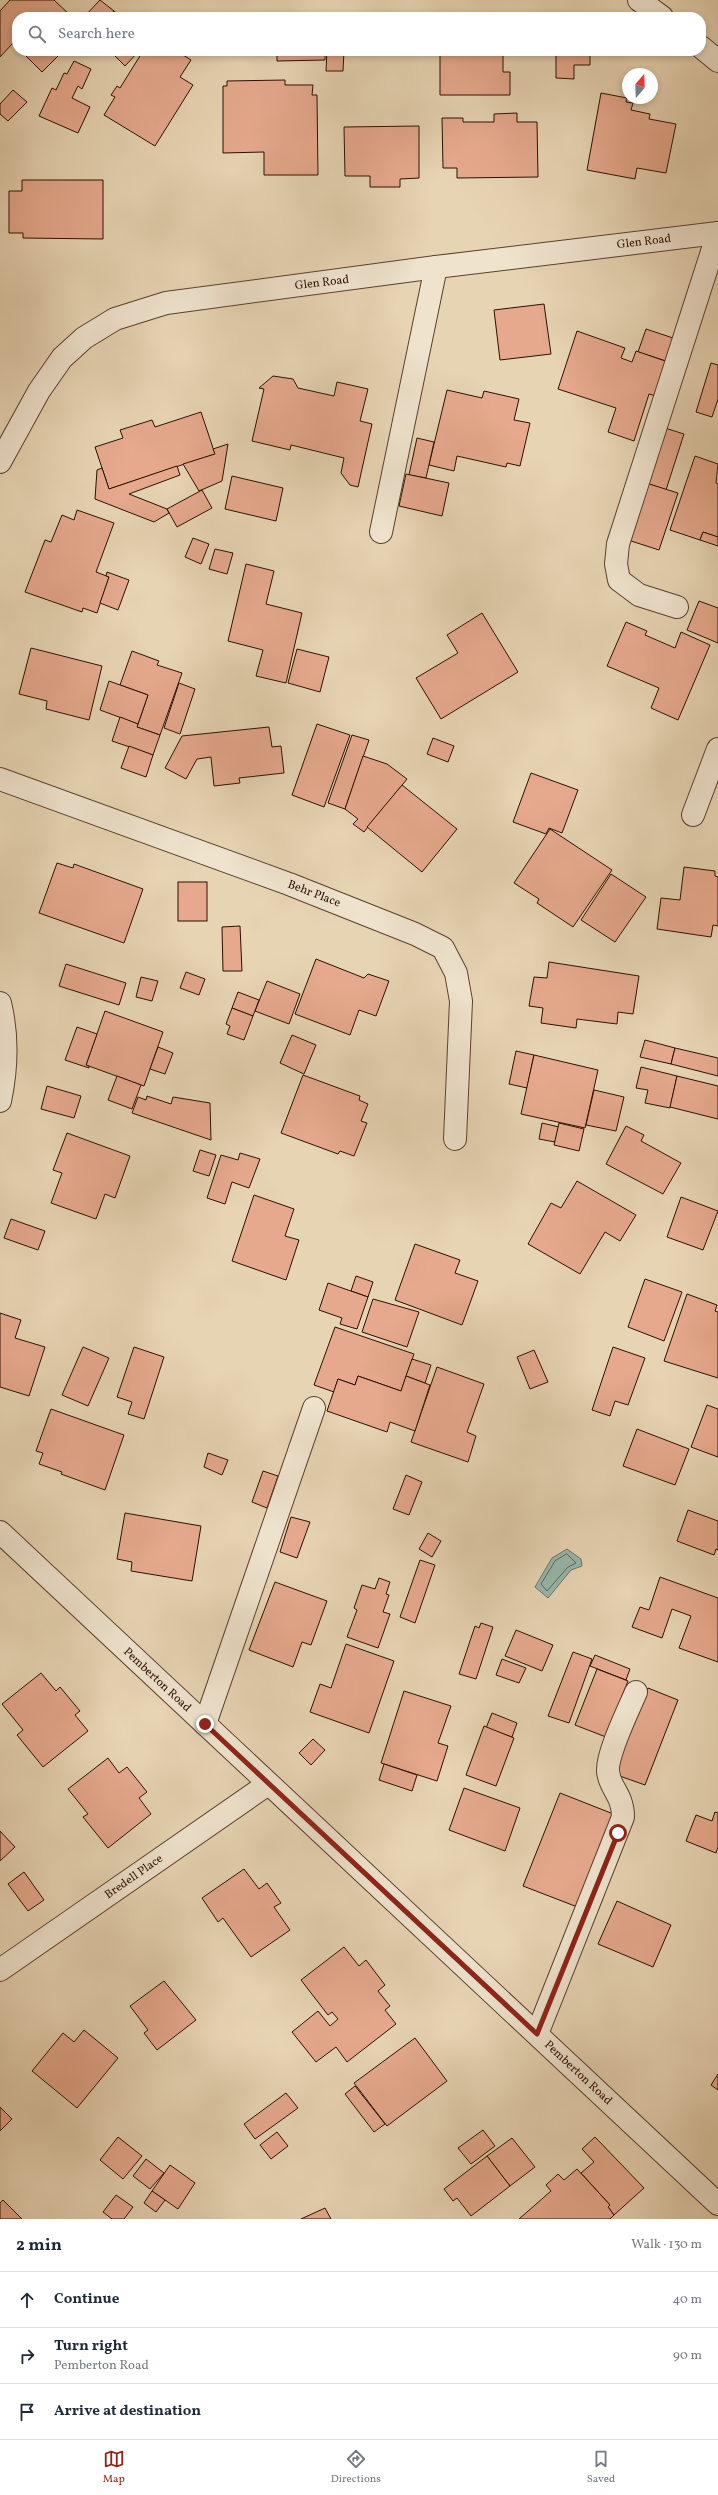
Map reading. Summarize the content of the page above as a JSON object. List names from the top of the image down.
{
  "streets": {
    "street": [
      "Glen Road",
      "Behr Place",
      "Pemberton Road",
      "Bredell Place"
    ]
  },
  "crossings": [
    ["Pemberton Road", "Bredell Place"]
  ],
  "north": "top",
  "page": {
    "search": "Search here",
    "heading": ["2 min", "Walk · 130 m"],
    "list": [
      ["Continue", "40 m"],
      ["Turn right", "Pemberton Road", "90 m"],
      "Arrive at destination"
    ],
    "nav": ["Map", "Directions", "Saved"]
  }
}
